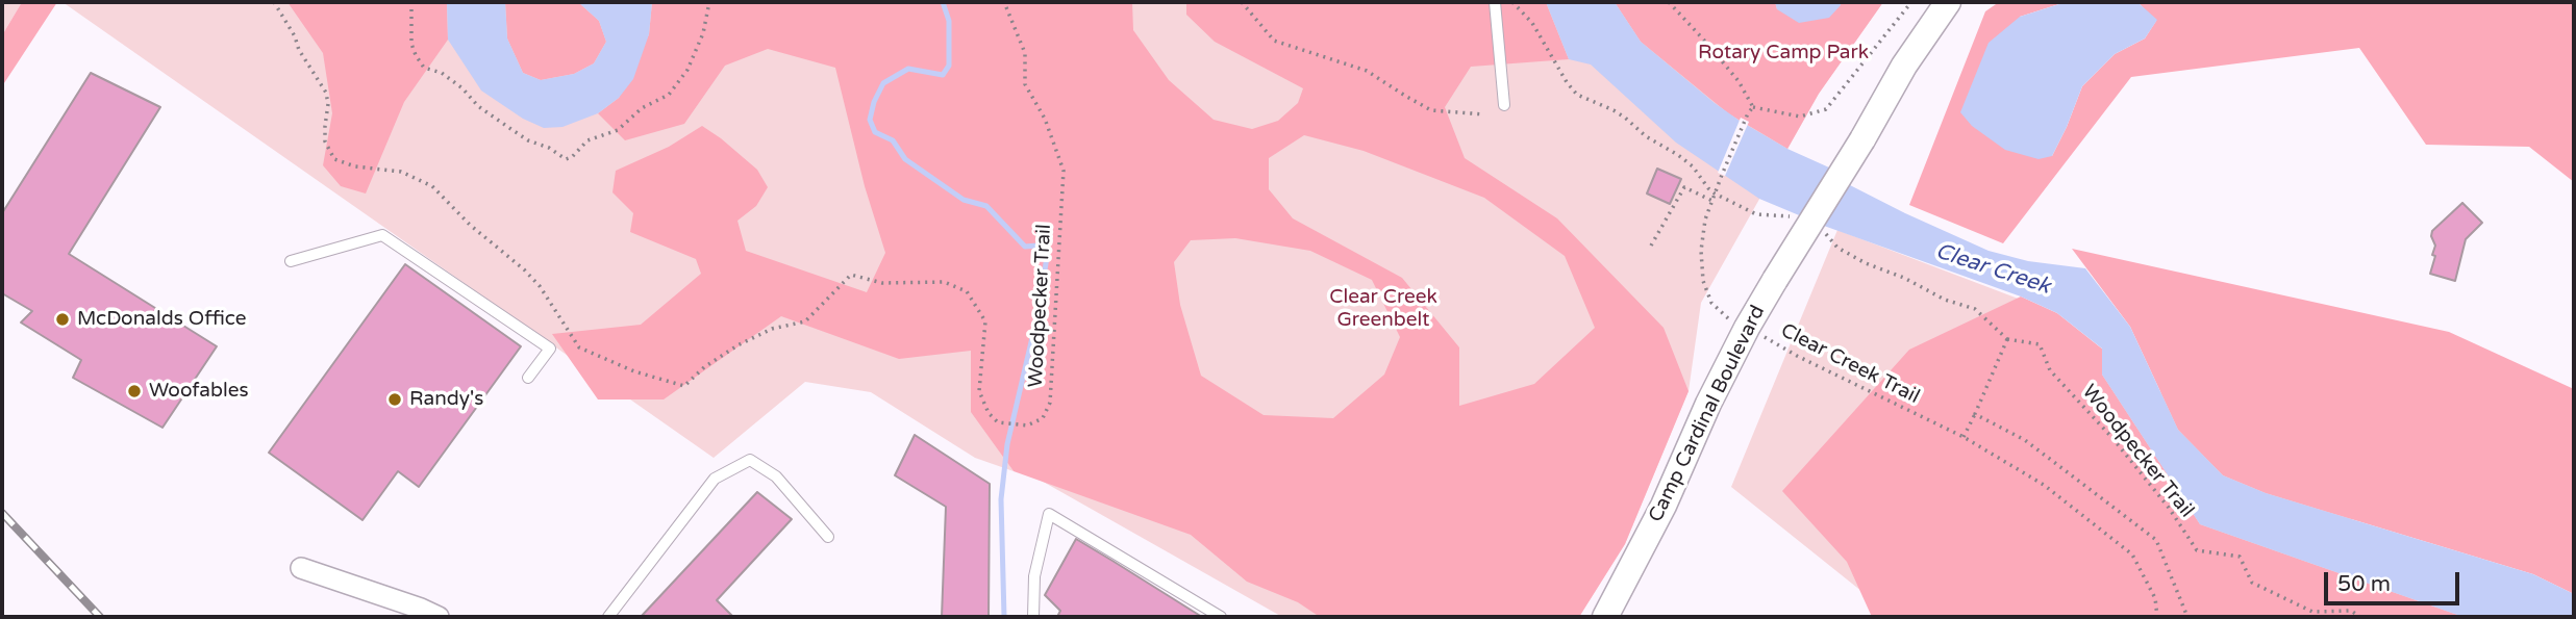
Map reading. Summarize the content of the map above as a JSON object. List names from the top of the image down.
{
  "streets": {
    "street": ["Camp Cardinal Boulevard"],
    "path": ["Woodpecker Trail", "Clear Creek Trail"]
  },
  "crossings": [
    ["Clear Creek Trail", "Camp Cardinal Boulevard"]
  ],
  "water": ["Clear Creek"],
  "parks": ["Rotary Camp Park", "Clear Creek Greenbelt"],
  "places": ["McDonalds Office", "Woofables", "Randy's"],
  "scale_bar": "50 m"
}
